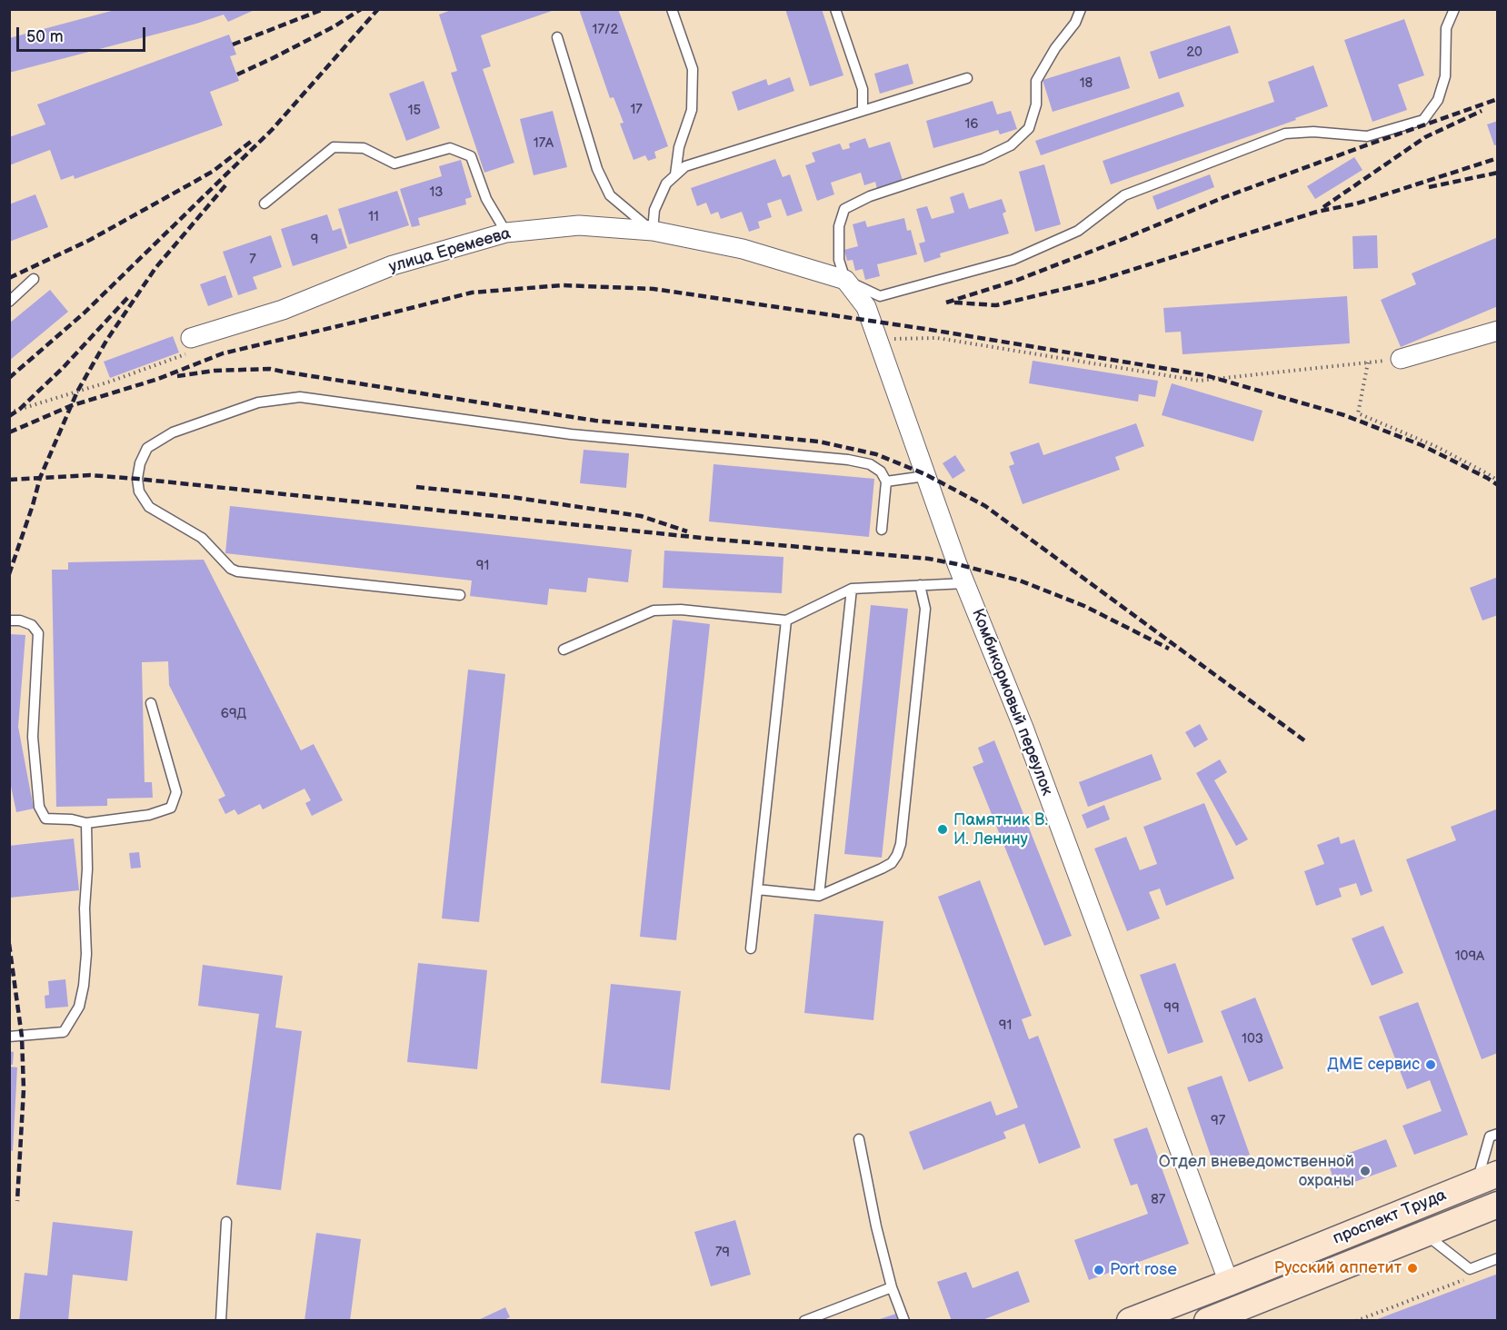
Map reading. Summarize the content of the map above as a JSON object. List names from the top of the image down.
{
  "streets": {
    "main road": ["проспект Труда"],
    "street": ["улица Еремеева", "Комбикормовый переулок"]
  },
  "crossings": [
    ["улица Еремеева", "Комбикормовый переулок"],
    ["Комбикормовый переулок", "проспект Труда"]
  ],
  "places": [
    "Памятник В. И. Ленину",
    "ДМЕ сервис",
    "Отдел вневедомственной охраны",
    "Русский аппетит",
    "Port rose"
  ],
  "house_numbers": [
    "17/2",
    "20",
    "18",
    "17",
    "15",
    "16",
    "17А",
    "13",
    "11",
    "9",
    "7",
    "91",
    "69Д",
    "109А",
    "99",
    "91",
    "103",
    "97",
    "87",
    "79"
  ],
  "scale_bar": "50 m"
}
